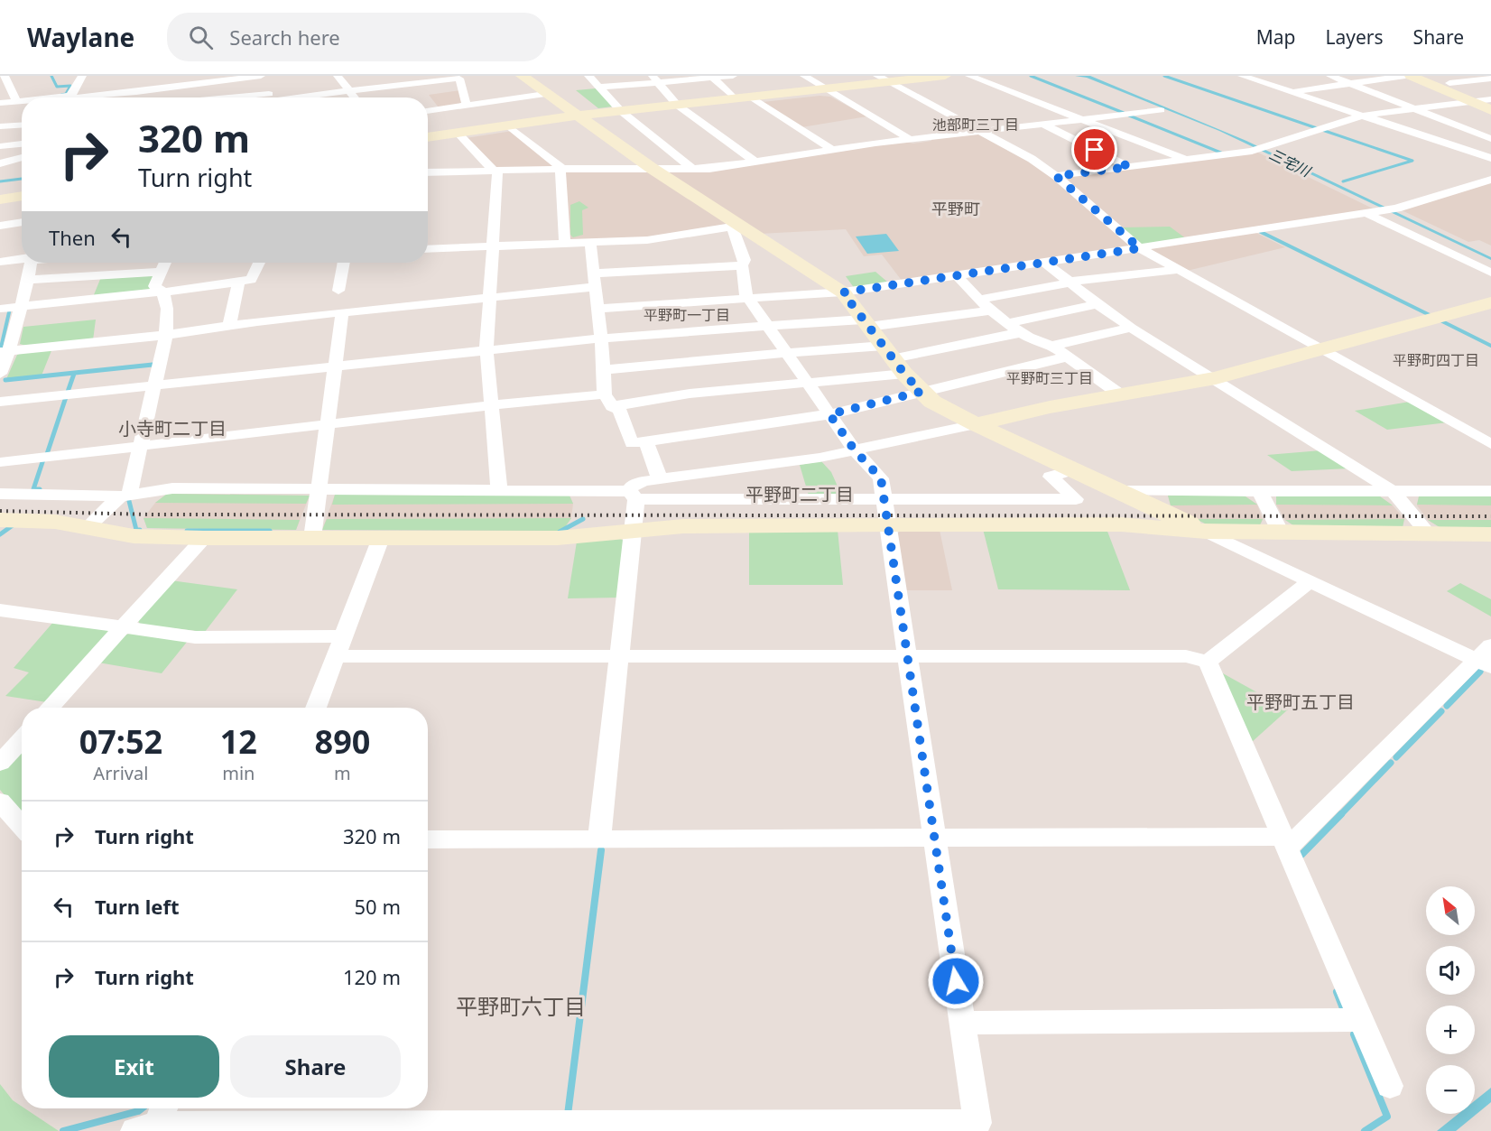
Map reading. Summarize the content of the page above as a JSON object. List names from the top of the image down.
{
  "districts": [
    "池部町三丁目",
    "平野町",
    "平野町一丁目",
    "平野町四丁目",
    "平野町三丁目",
    "小寺町二丁目",
    "平野町二丁目",
    "平野町五丁目",
    "平野町六丁目"
  ],
  "water": ["三宅川"],
  "north": "top left",
  "page": {
    "header": "Waylane",
    "search": "Search here",
    "nav": ["Map", "Layers", "Share"],
    "turn": ["320 m", "Turn right"],
    "then": "Then",
    "eta": [
      "07:52",
      "Arrival",
      "12",
      "min",
      "890",
      "m"
    ],
    "list": [
      {
        "name": "Turn right",
        "value": "320 m"
      },
      {
        "name": "Turn left",
        "value": "50 m"
      },
      {
        "name": "Turn right",
        "value": "120 m"
      }
    ],
    "map_buttons": ["+", "−"],
    "buttons": ["Exit", "Share"]
  }
}
